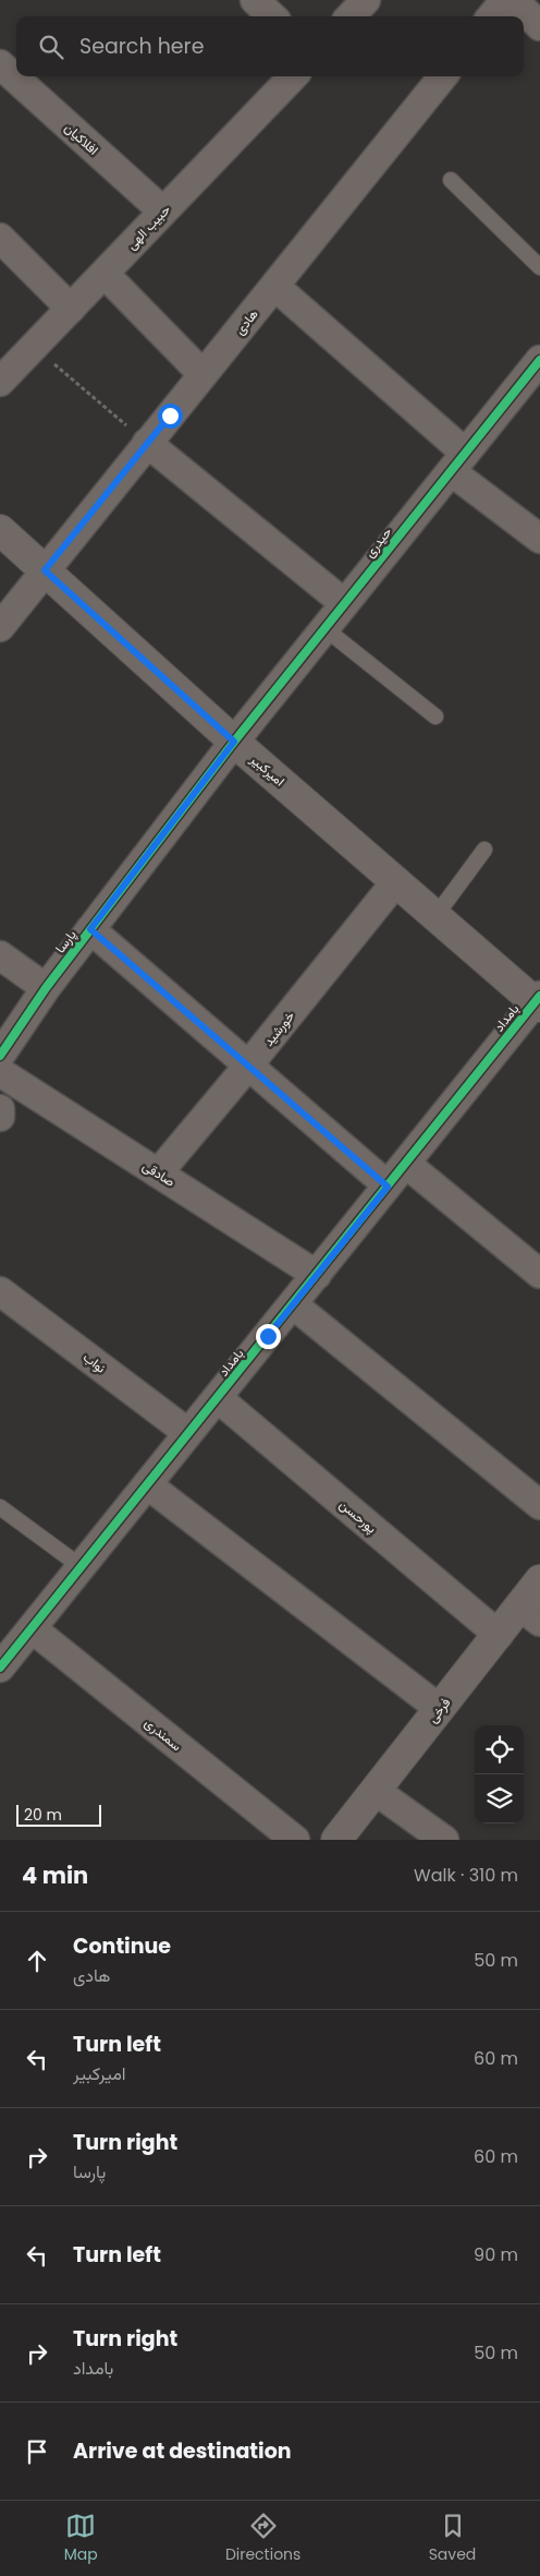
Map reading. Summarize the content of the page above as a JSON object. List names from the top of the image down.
{
  "streets": {
    "street": [
      "افلاکیان",
      "حبیب الهی",
      "هادی",
      "حیدری",
      "امیرکبیر",
      "پارسا",
      "بامداد",
      "خورشید",
      "صادقی",
      "نواب",
      "پورحسن",
      "فرخی",
      "سمندری"
    ]
  },
  "crossings": [
    ["افلاکیان", "حبیب الهی"],
    ["هادی", "امیرکبیر"],
    ["حیدری", "امیرکبیر"],
    ["حیدری", "پارسا"],
    ["امیرکبیر", "پارسا"],
    ["امیرکبیر", "بامداد"],
    ["امیرکبیر", "خورشید"],
    ["بامداد", "صادقی"],
    ["بامداد", "نواب"],
    ["بامداد", "پورحسن"],
    ["بامداد", "سمندری"],
    ["خورشید", "صادقی"],
    ["پورحسن", "فرخی"]
  ],
  "scale_bar": "20 m",
  "page": {
    "search": "Search here",
    "scale": "20 m",
    "heading": ["4 min", "Walk · 310 m"],
    "list": [
      ["Continue", "هادی", "50 m"],
      ["Turn left", "امیرکبیر", "60 m"],
      ["Turn right", "پارسا", "60 m"],
      ["Turn left", "90 m"],
      ["Turn right", "بامداد", "50 m"],
      "Arrive at destination"
    ],
    "nav": ["Map", "Directions", "Saved"]
  }
}
